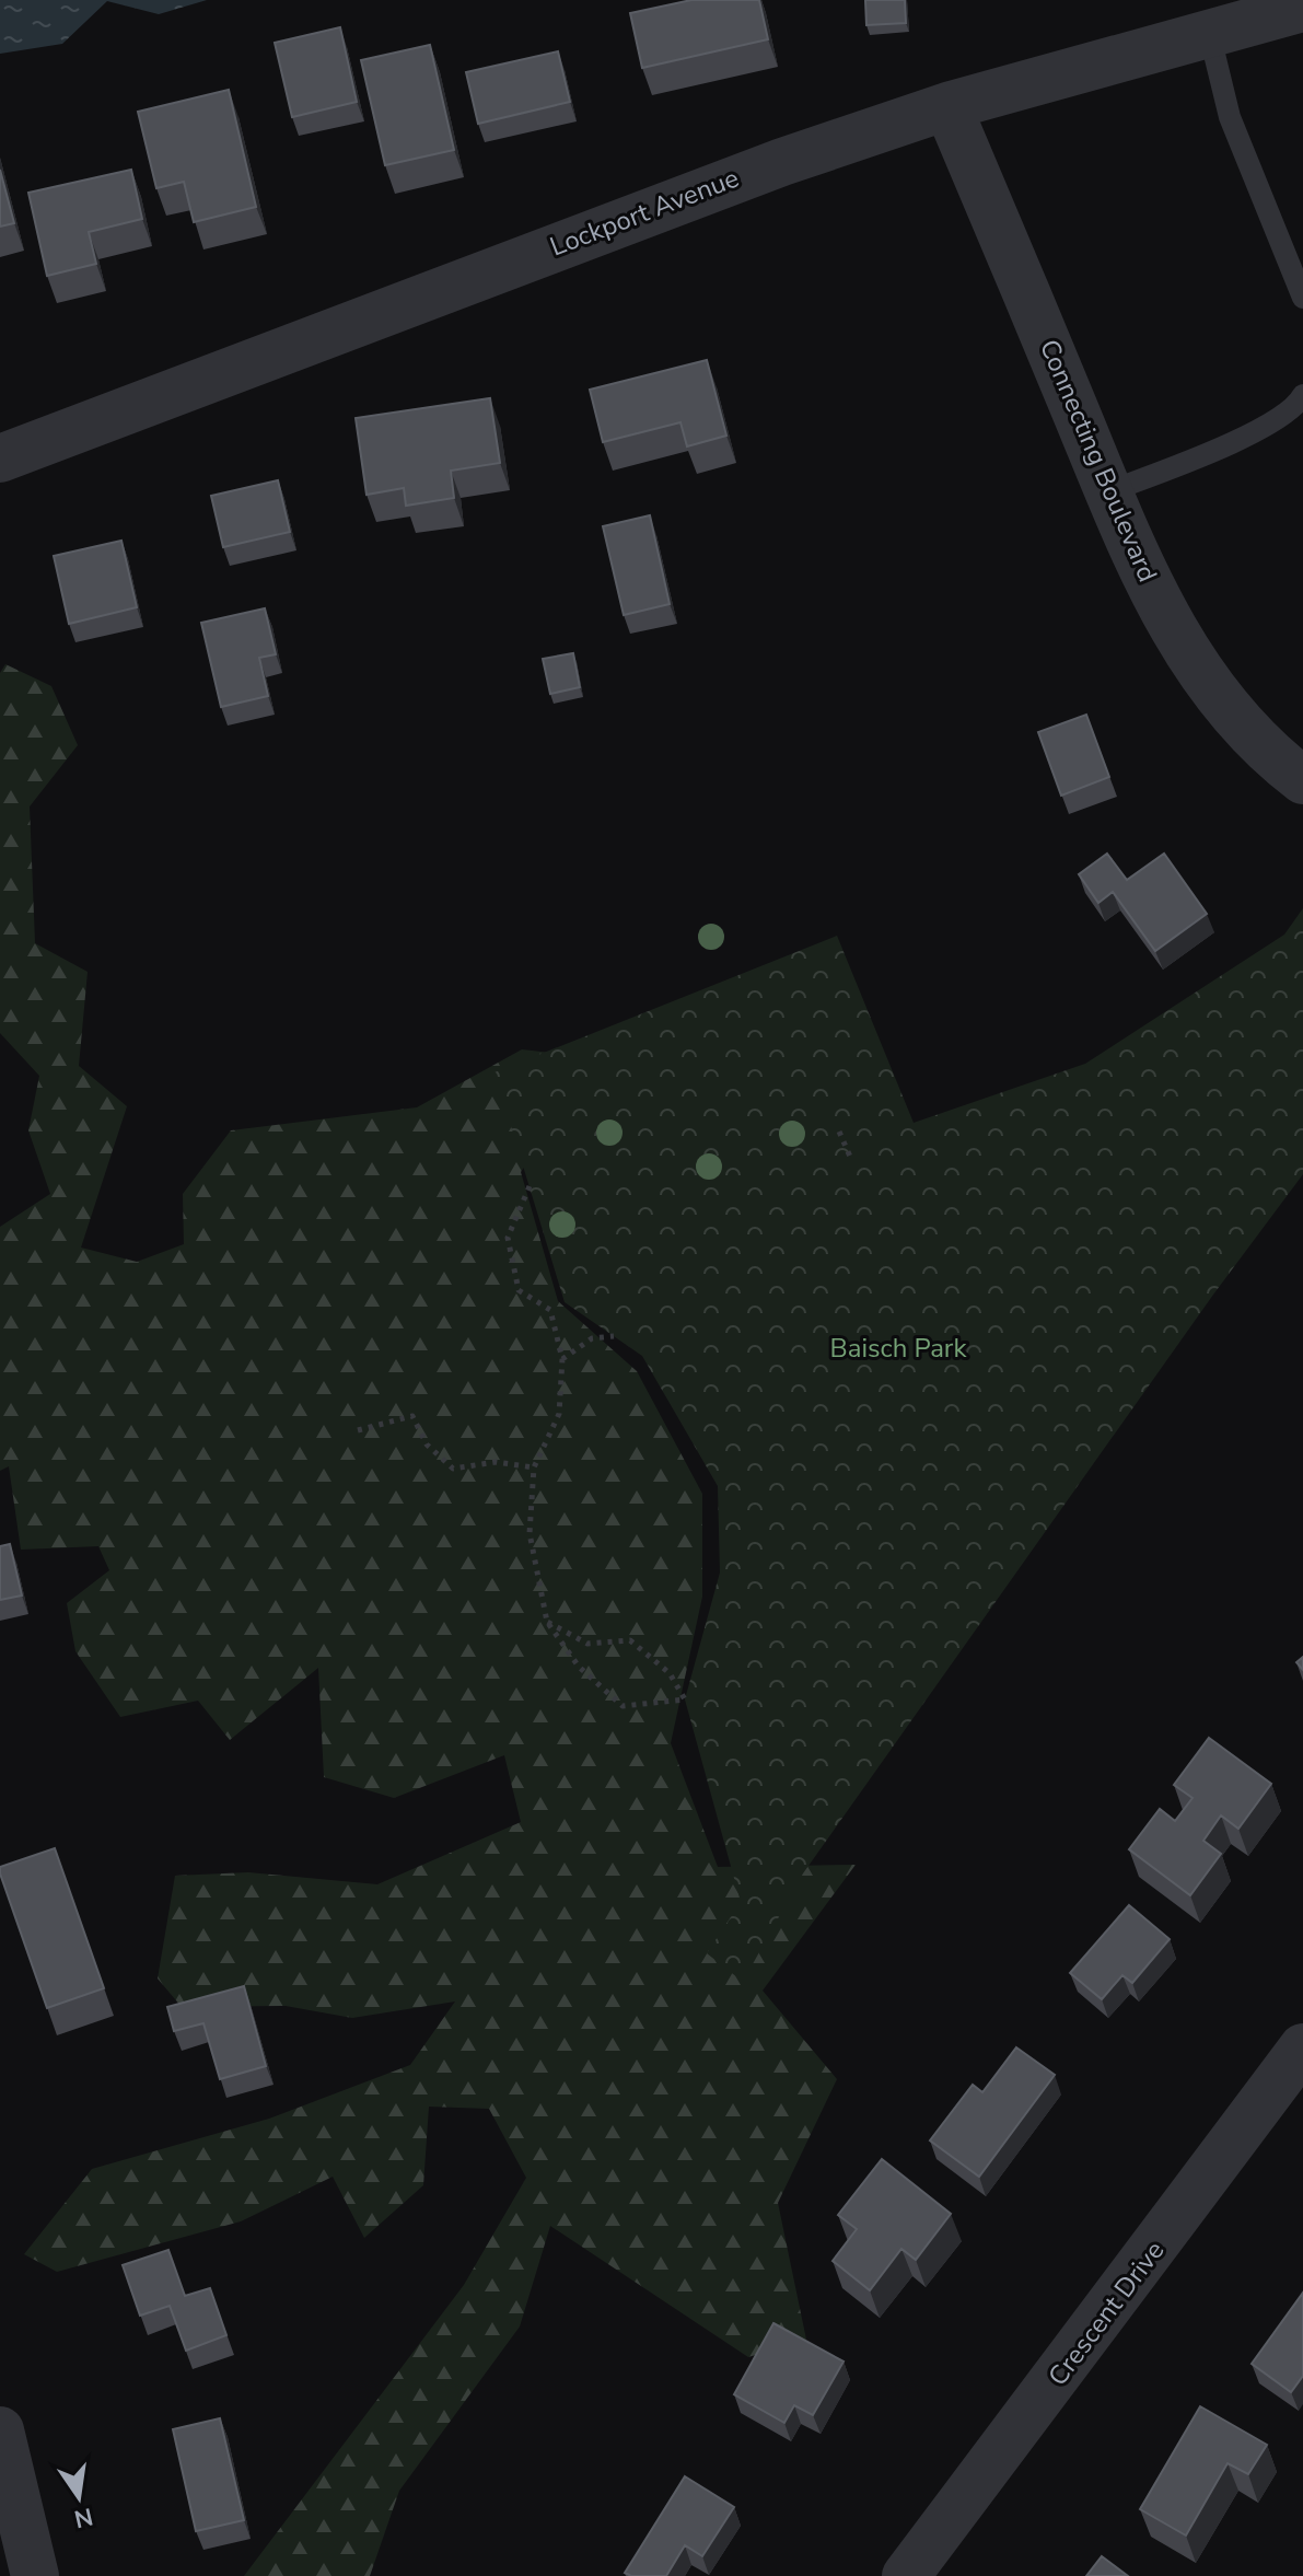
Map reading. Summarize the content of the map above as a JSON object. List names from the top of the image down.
{
  "streets": {
    "street": ["Lockport Avenue", "Connecting Boulevard", "Crescent Drive"]
  },
  "crossings": [
    ["Lockport Avenue", "Connecting Boulevard"]
  ],
  "parks": ["Baisch Park"],
  "north": "bottom"
}
